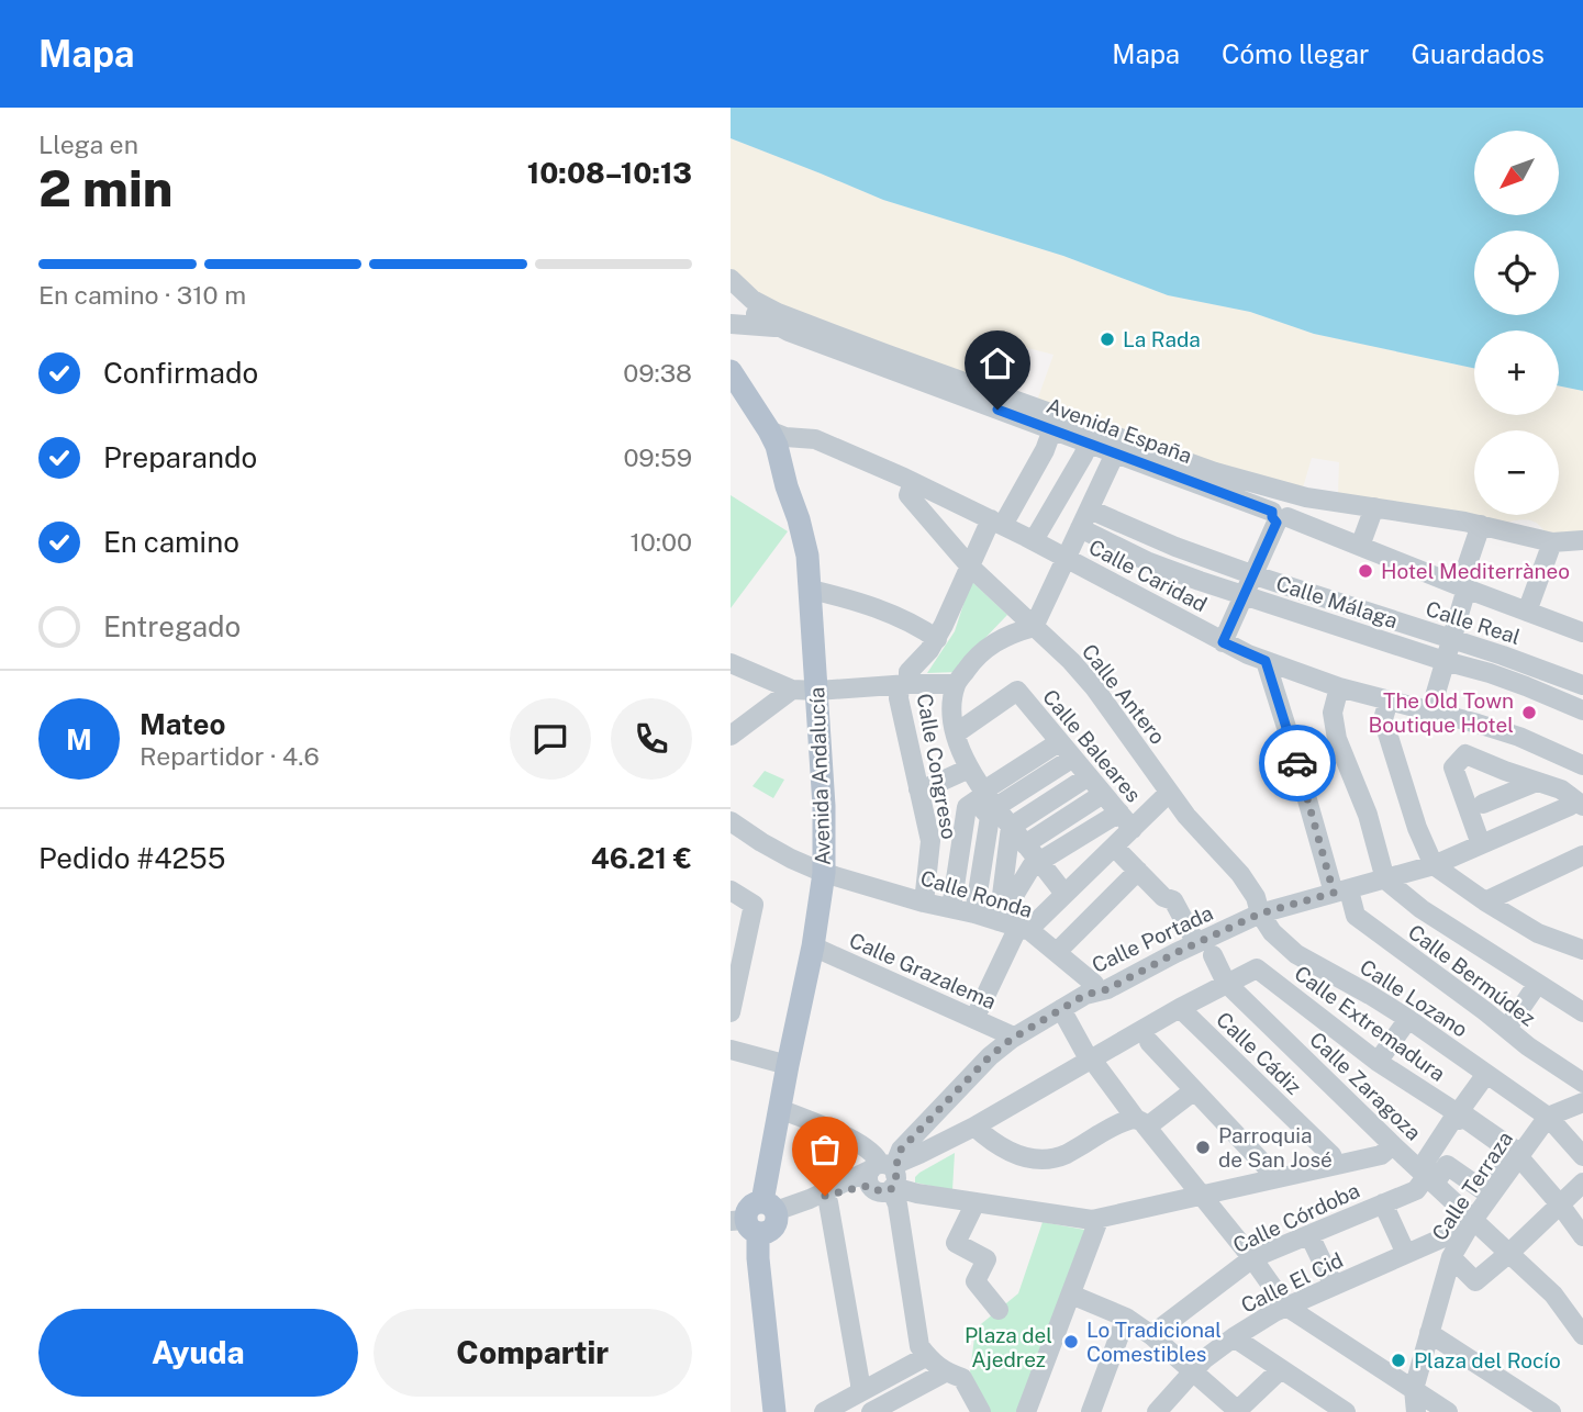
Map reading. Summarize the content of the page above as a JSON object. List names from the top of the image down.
{
  "streets": {
    "main road": ["Avenida Andalucía"],
    "street": [
      "Avenida España",
      "Calle Caridad",
      "Calle Málaga",
      "Calle Real",
      "Calle Antero",
      "Calle Baleares",
      "Calle Congreso",
      "Calle Ronda",
      "Calle Portada",
      "Calle Grazalema",
      "Calle Bermúdez",
      "Calle Lozano",
      "Calle Extremadura",
      "Calle Cádiz",
      "Calle Zaragoza",
      "Calle Terraza",
      "Calle Córdoba",
      "Calle El Cid"
    ]
  },
  "crossings": [
    ["Calle Caridad", "Calle Antero"],
    ["Calle Caridad", "Avenida Andalucía"],
    ["Calle Caridad", "Calle Bermúdez"],
    ["Calle Antero", "Calle Portada"],
    ["Calle Antero", "Calle Lozano"],
    ["Calle Congreso", "Calle Ronda"],
    ["Avenida Andalucía", "Calle Ronda"],
    ["Avenida Andalucía", "Calle Grazalema"],
    ["Calle Ronda", "Calle Portada"],
    ["Calle Portada", "Calle Grazalema"],
    ["Calle Portada", "Calle Bermúdez"],
    ["Calle Portada", "Calle Lozano"],
    ["Calle Lozano", "Calle Terraza"],
    ["Calle Extremadura", "Calle Zaragoza"],
    ["Calle Zaragoza", "Calle Terraza"],
    ["Calle Zaragoza", "Calle Córdoba"],
    ["Calle Zaragoza", "Calle El Cid"],
    ["Calle Terraza", "Calle El Cid"]
  ],
  "parks": ["Plaza del Ajedrez"],
  "places": [
    "La Rada",
    "Hotel Mediterràneo",
    "The Old Town Boutique Hotel",
    "Parroquia de San José",
    "Lo Tradicional Comestibles",
    "Plaza del Rocío"
  ],
  "north": "bottom left",
  "page": {
    "header": "Mapa",
    "nav": ["Mapa", "Cómo llegar", "Guardados"],
    "heading": ["2 min", "Llega en", "10:08–10:13"],
    "panel": [
      "Mateo",
      "Repartidor · 4.6",
      "Pedido #4255",
      "46.21 €"
    ],
    "map_buttons": ["+", "−"],
    "bar": "En camino · 310 m",
    "list": [
      ["Confirmado", "09:38"],
      ["Preparando", "09:59"],
      ["En camino", "10:00"],
      "Entregado"
    ],
    "round": "M",
    "buttons": ["Ayuda", "Compartir"]
  }
}
